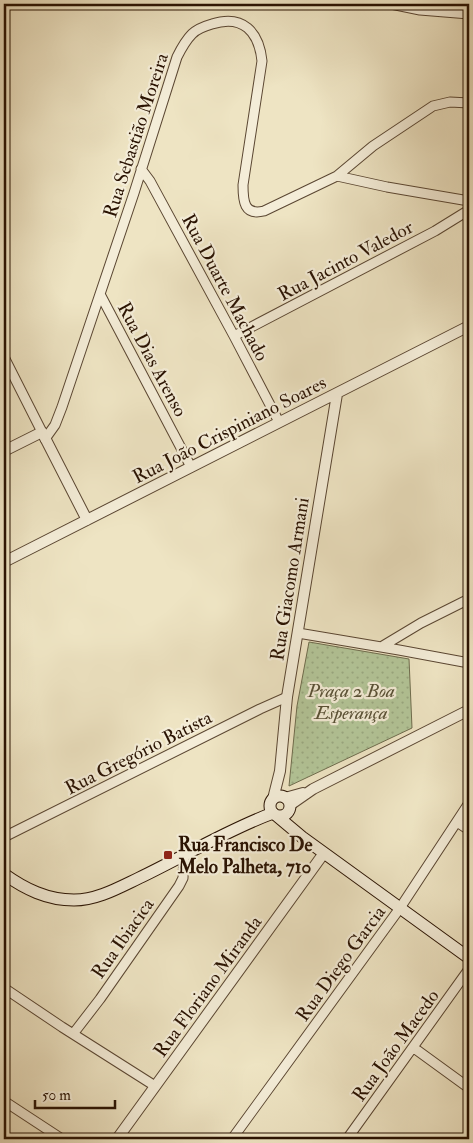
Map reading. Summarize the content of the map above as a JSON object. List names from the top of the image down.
{
  "streets": {
    "street": [
      "Rua Sebastião Moreira",
      "Rua Jacinto Valedor",
      "Rua Duarte Machado",
      "Rua Dias Arenso",
      "Rua João Crispiniano Soares",
      "Rua Giacomo Armani",
      "Rua Gregório Batista",
      "Rua Ibiacica",
      "Rua Diego Garcia",
      "Rua Floriano Miranda",
      "Rua João Macedo"
    ]
  },
  "crossings": [
    ["Rua Sebastião Moreira", "Rua Duarte Machado"],
    ["Rua Sebastião Moreira", "Rua Dias Arenso"],
    ["Rua Jacinto Valedor", "Rua Duarte Machado"],
    ["Rua Duarte Machado", "Rua João Crispiniano Soares"],
    ["Rua Dias Arenso", "Rua João Crispiniano Soares"],
    ["Rua João Crispiniano Soares", "Rua Giacomo Armani"],
    ["Rua Giacomo Armani", "Rua Gregório Batista"]
  ],
  "parks": ["Praça 2 Boa Esperança"],
  "places": {
    "transit": ["Rua Francisco De Melo Palheta, 710"]
  },
  "scale_bar": "50 m"
}
